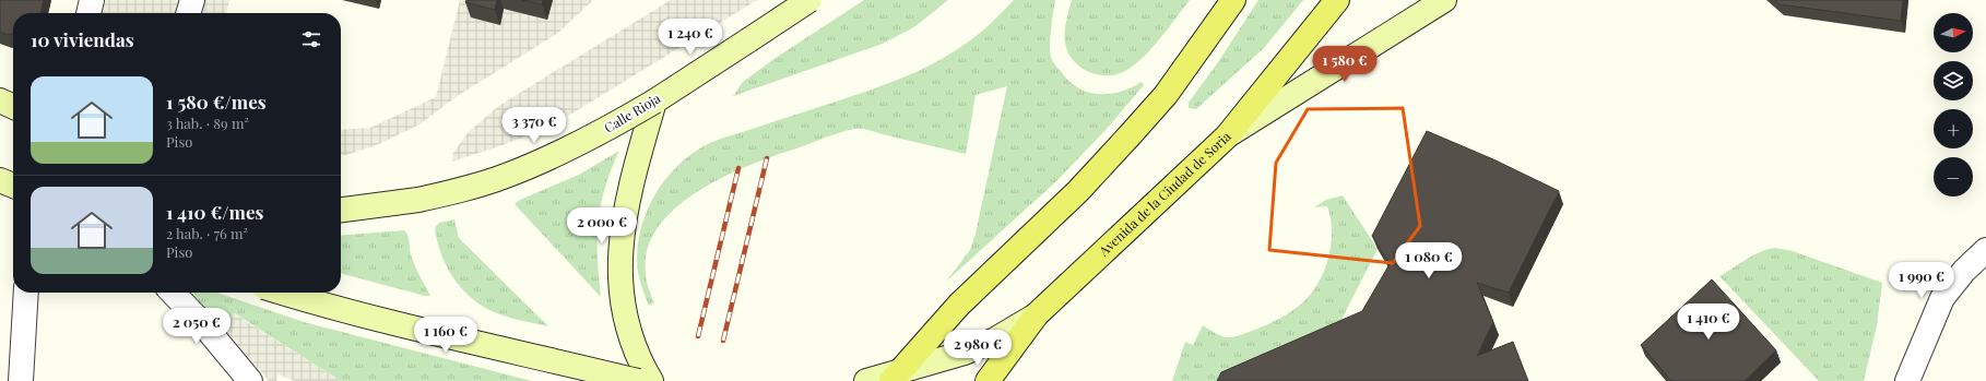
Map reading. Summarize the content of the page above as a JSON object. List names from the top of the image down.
{
  "streets": {
    "main road": ["Calle Rioja", "Avenida de la Ciudad de Soria"]
  },
  "north": "right",
  "page": {
    "map_buttons": ["+", "−"],
    "heading": "10 viviendas",
    "price": [
      "1 240 €",
      "1 580 €",
      "3 370 €",
      "2 000 €",
      "1 080 €",
      "1 990 €",
      "1 410 €",
      "2 050 €",
      "1 160 €",
      "2 980 €"
    ],
    "list": [
      {
        "name": "1 580 €/mes",
        "note": "3 hab. · 89 m² · Piso"
      },
      {
        "name": "1 410 €/mes",
        "note": "2 hab. · 76 m² · Piso"
      }
    ]
  }
}
